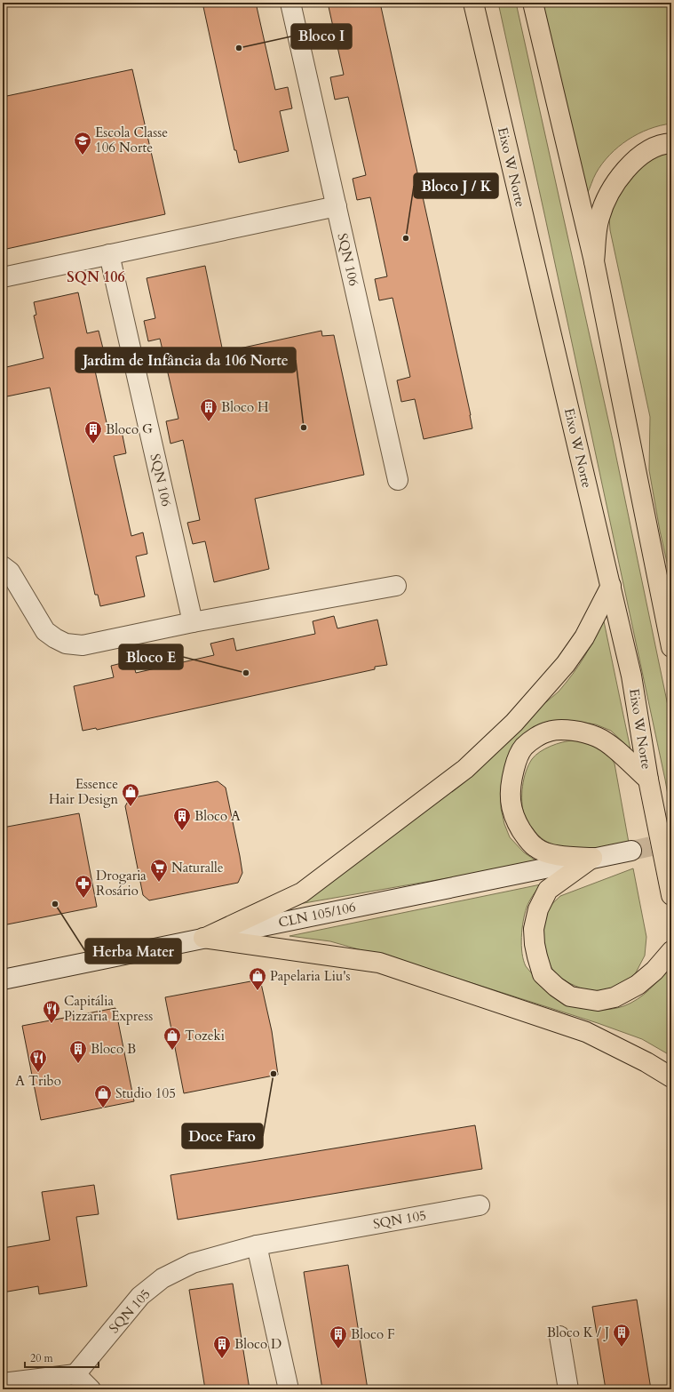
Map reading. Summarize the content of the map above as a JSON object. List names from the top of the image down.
{
  "streets": {
    "main road": ["Eixo W Norte"],
    "street": ["SQN 106", "CLN 105/106", "SQN 105"]
  },
  "districts": ["SQN 106"],
  "places": {
    "other": [
      "Bloco I",
      "Bloco J / K",
      "Jardim de Infância da 106 Norte",
      "Bloco E",
      "Herba Mater",
      "Doce Faro"
    ],
    "school or university": ["Escola Classe 106 Norte"],
    "building": [
      "Bloco H",
      "Bloco G",
      "Bloco A",
      "Bloco B",
      "Bloco K / J",
      "Bloco F",
      "Bloco D"
    ],
    "shop": [
      "Essence Hair Design",
      "Papelaria Liu's",
      "Tozeki",
      "Studio 105"
    ],
    "supermarket": ["Naturalle"],
    "pharmacy": ["Drogaria Rosário"],
    "restaurant": ["Capitália Pizzaria Express", "A Tribo"]
  },
  "scale_bar": "20 m"
}
